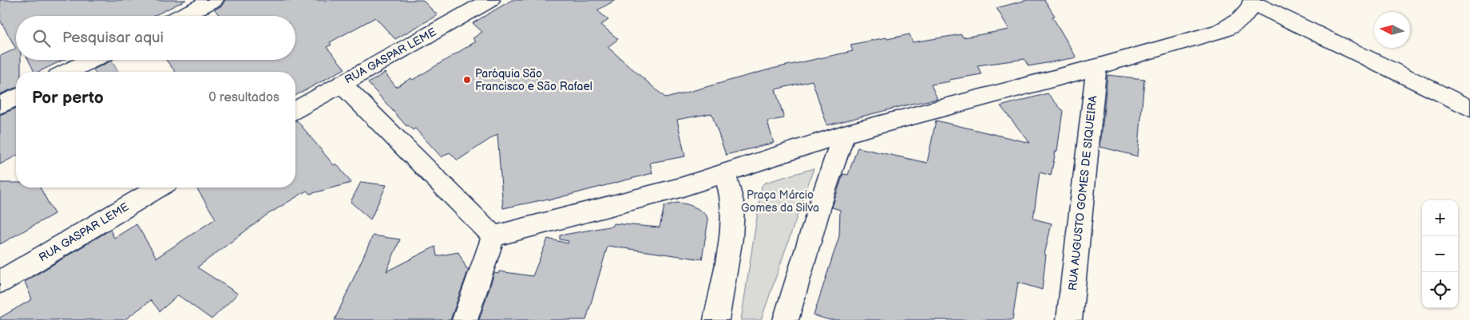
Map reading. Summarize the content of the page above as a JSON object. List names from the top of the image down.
{
  "streets": {
    "street": ["RUA GASPAR LEME", "RUA AUGUSTO GOMES DE SIQUEIRA"]
  },
  "parks": ["Praça Márcio Gomes da Silva"],
  "places": ["Paróquia São Francisco e São Rafael"],
  "north": "left",
  "page": {
    "search": "Pesquisar aqui",
    "heading": ["Por perto", "0 resultados"],
    "map_buttons": ["+", "−"]
  }
}
